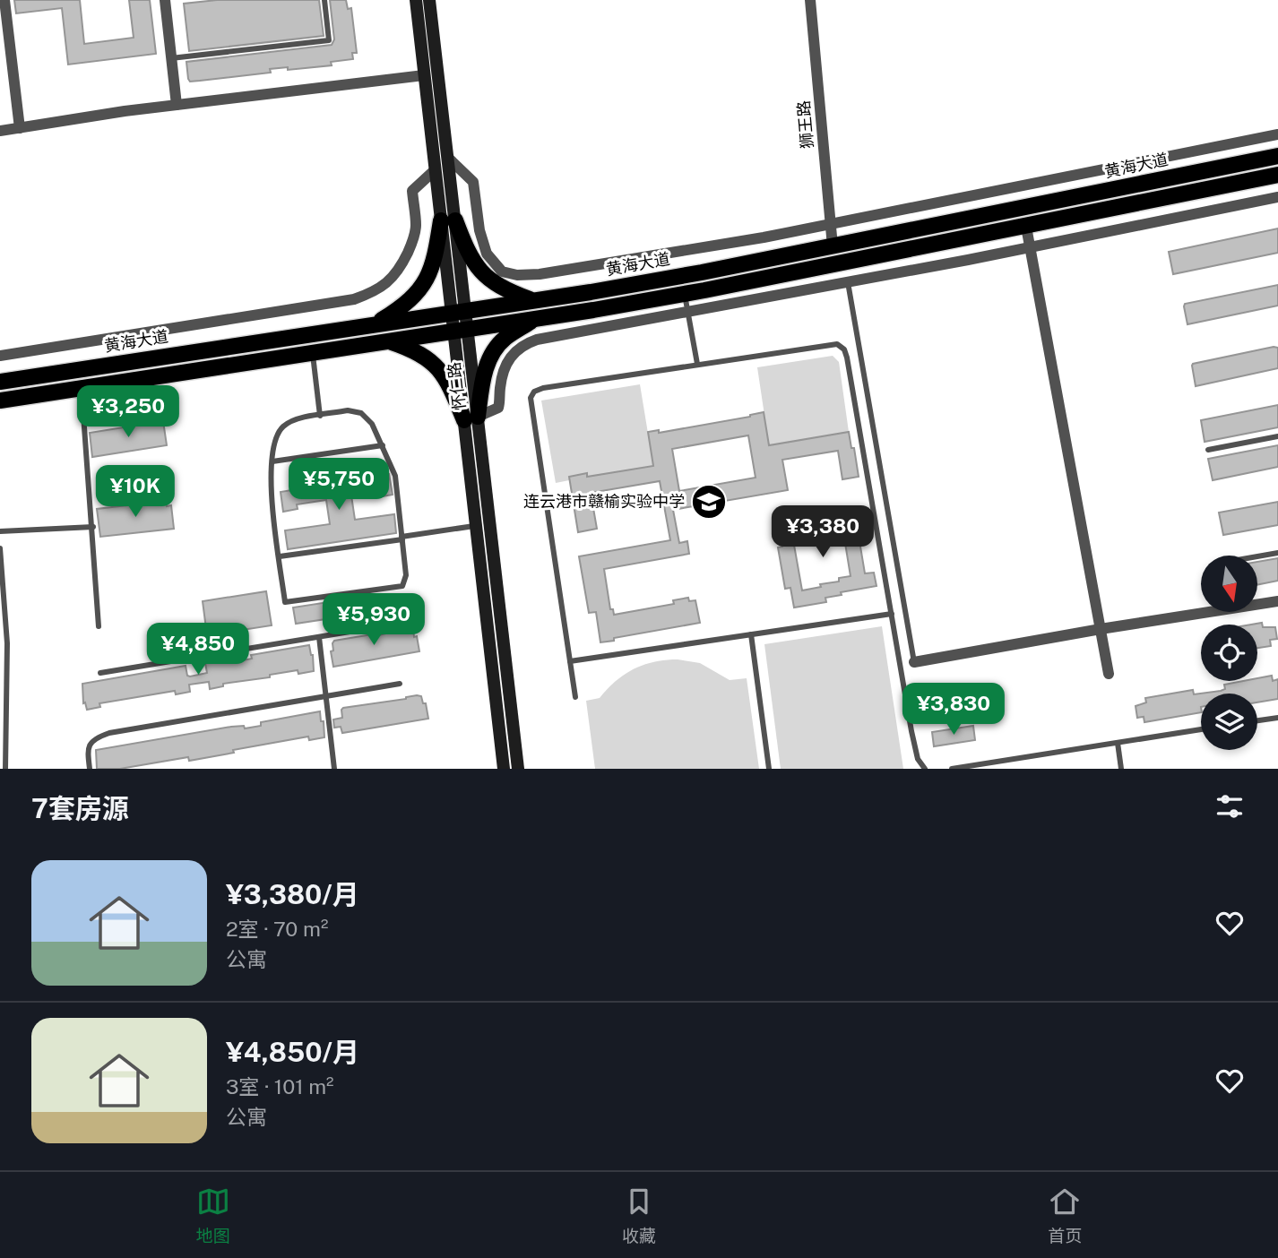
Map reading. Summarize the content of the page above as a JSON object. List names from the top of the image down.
{
  "streets": {
    "main road": ["黄海大道", "怀仁路"],
    "street": ["狮王路"]
  },
  "crossings": [
    ["狮王路", "黄海大道"],
    ["黄海大道", "怀仁路"]
  ],
  "places": {
    "school or university": ["连云港市赣榆实验中学"]
  },
  "north": "bottom",
  "page": {
    "price": [
      "¥3,250",
      "¥5,750",
      "¥10K",
      "¥3,380",
      "¥5,930",
      "¥4,850",
      "¥3,830"
    ],
    "heading": "7套房源",
    "list": [
      {
        "name": "¥3,380/月",
        "note": "2室 · 70 m² · 公寓"
      },
      {
        "name": "¥4,850/月",
        "note": "3室 · 101 m² · 公寓"
      }
    ],
    "tabs": ["地图", "收藏", "首页"]
  }
}
